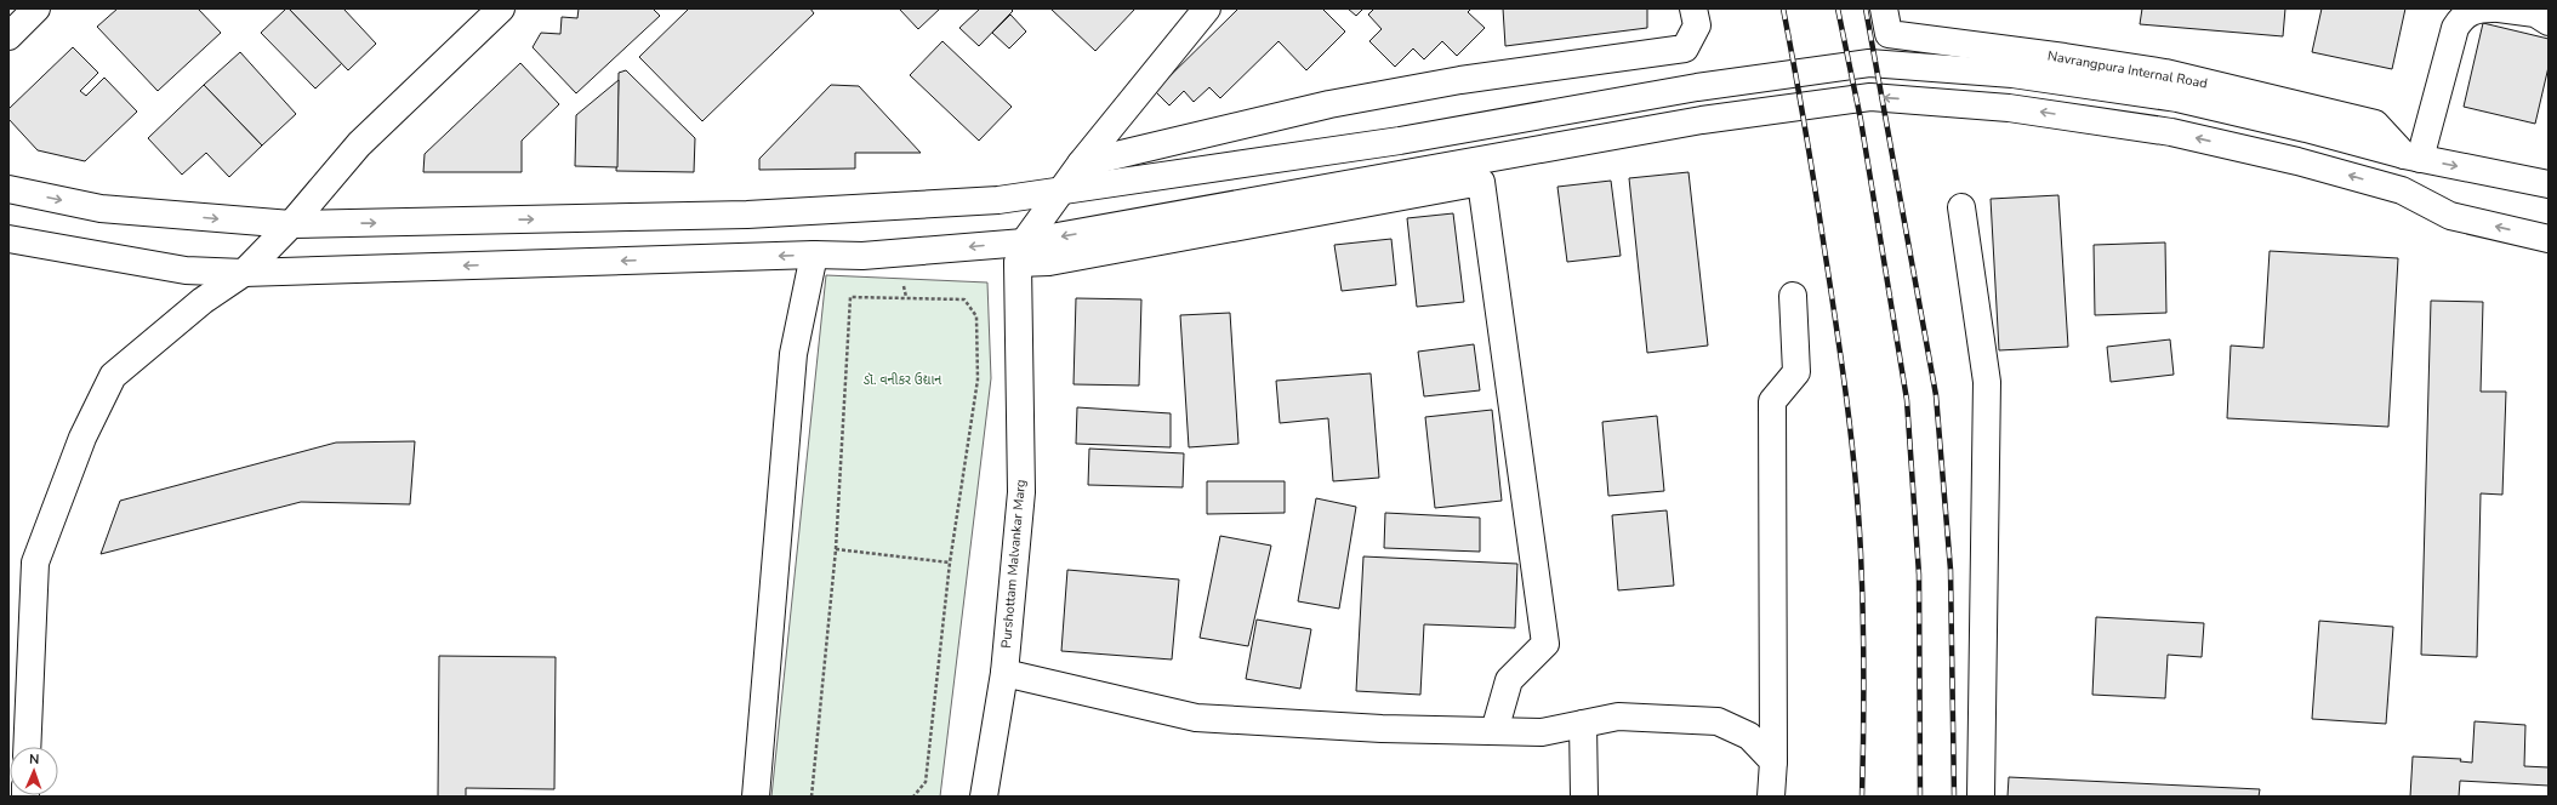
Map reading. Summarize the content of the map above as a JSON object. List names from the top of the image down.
{
  "streets": {
    "street": ["Navrangpura Internal Road", "Purshottam Malvankar Marg"]
  },
  "parks": ["ડૉ. વનીકર ઉદ્યાન"],
  "north": "top"
}
